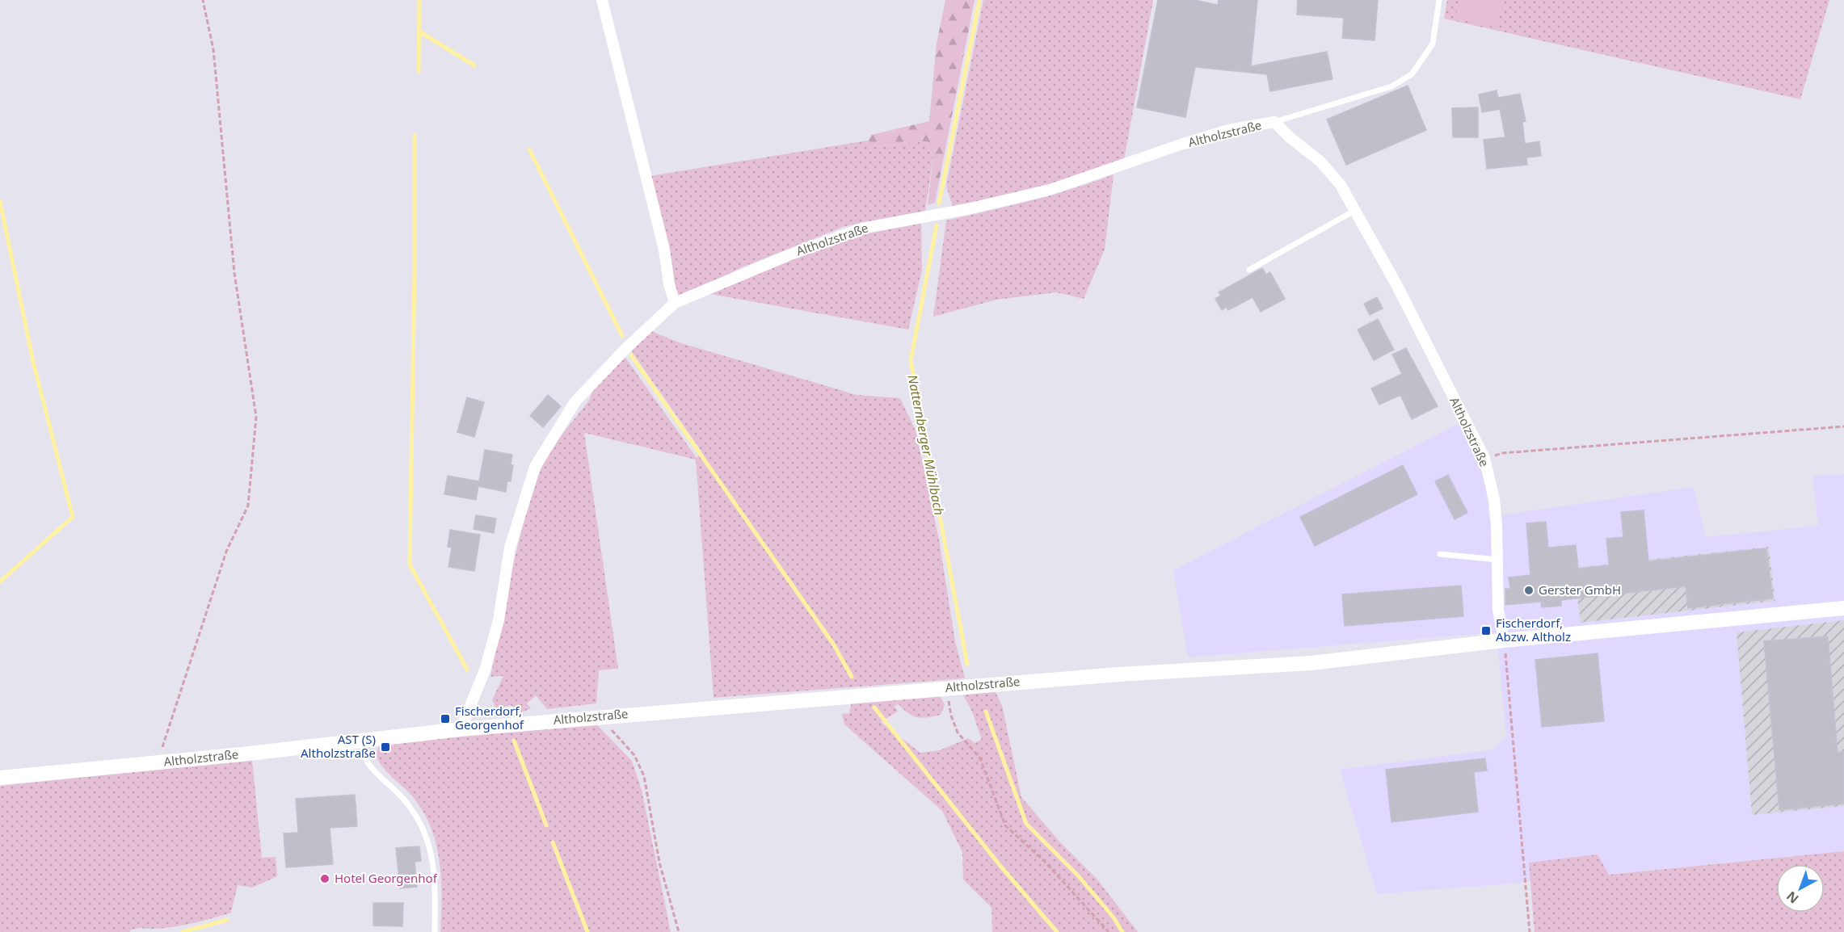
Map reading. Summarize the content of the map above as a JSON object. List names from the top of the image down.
{
  "streets": {
    "street": ["Altholzstraße"]
  },
  "water": ["Natternberger Mühlbach"],
  "places": {
    "other": ["Gerster GmbH", "Hotel Georgenhof"],
    "transit": ["Fischerdorf, Abzw. Altholz", "Fischerdorf, Georgenhof", "AST (S) Altholzstraße"]
  },
  "north": "bottom left"
}
